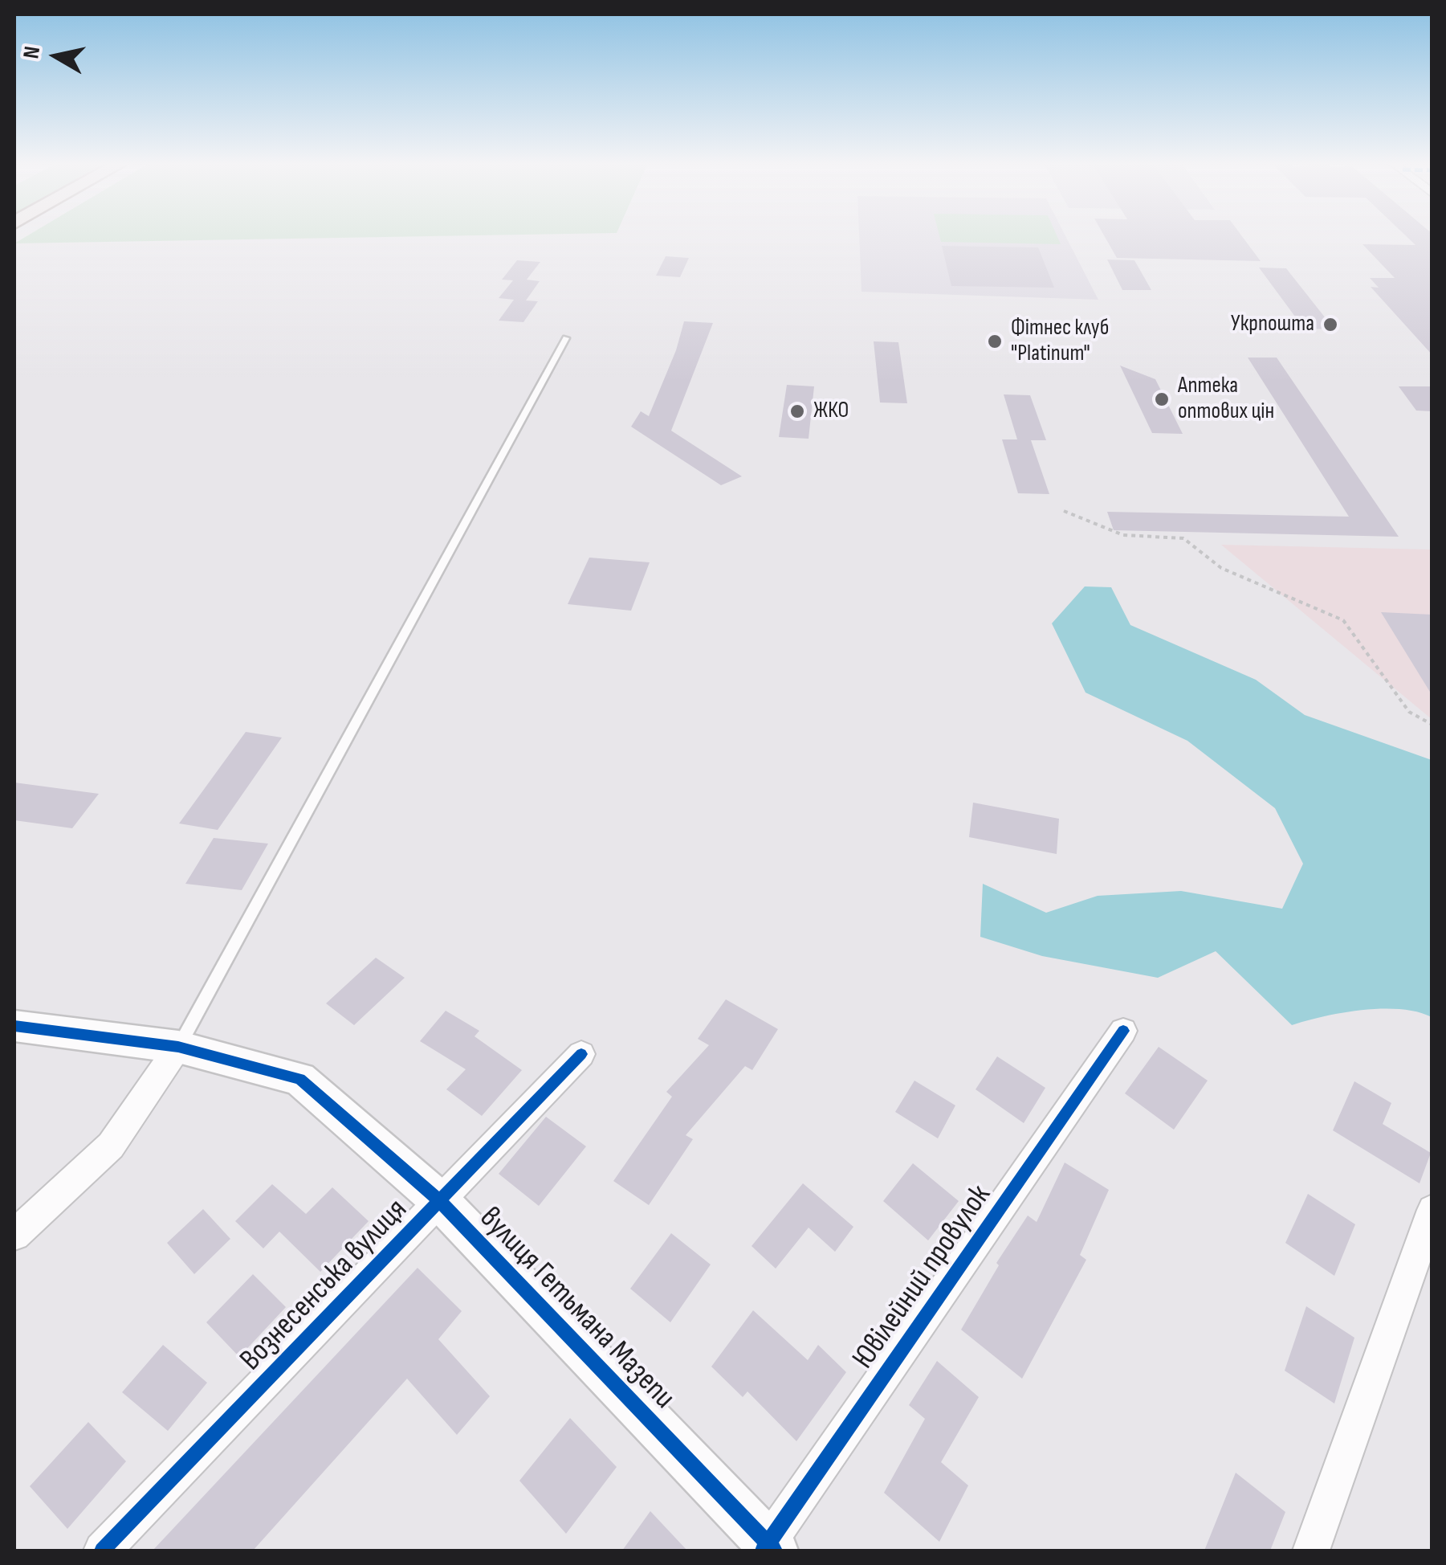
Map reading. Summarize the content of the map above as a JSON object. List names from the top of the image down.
{
  "streets": {
    "street": ["Ювілейний провулок", "Вознесенська вулиця", "вулиця Гетьмана Мазепи"]
  },
  "crossings": [
    ["Ювілейний провулок", "вулиця Гетьмана Мазепи"],
    ["Вознесенська вулиця", "вулиця Гетьмана Мазепи"]
  ],
  "places": [
    "Укрпошта",
    "Фітнес клуб \"Platinum\"",
    "Аптека оптових цін",
    "ЖКО"
  ],
  "north": "left"
}
